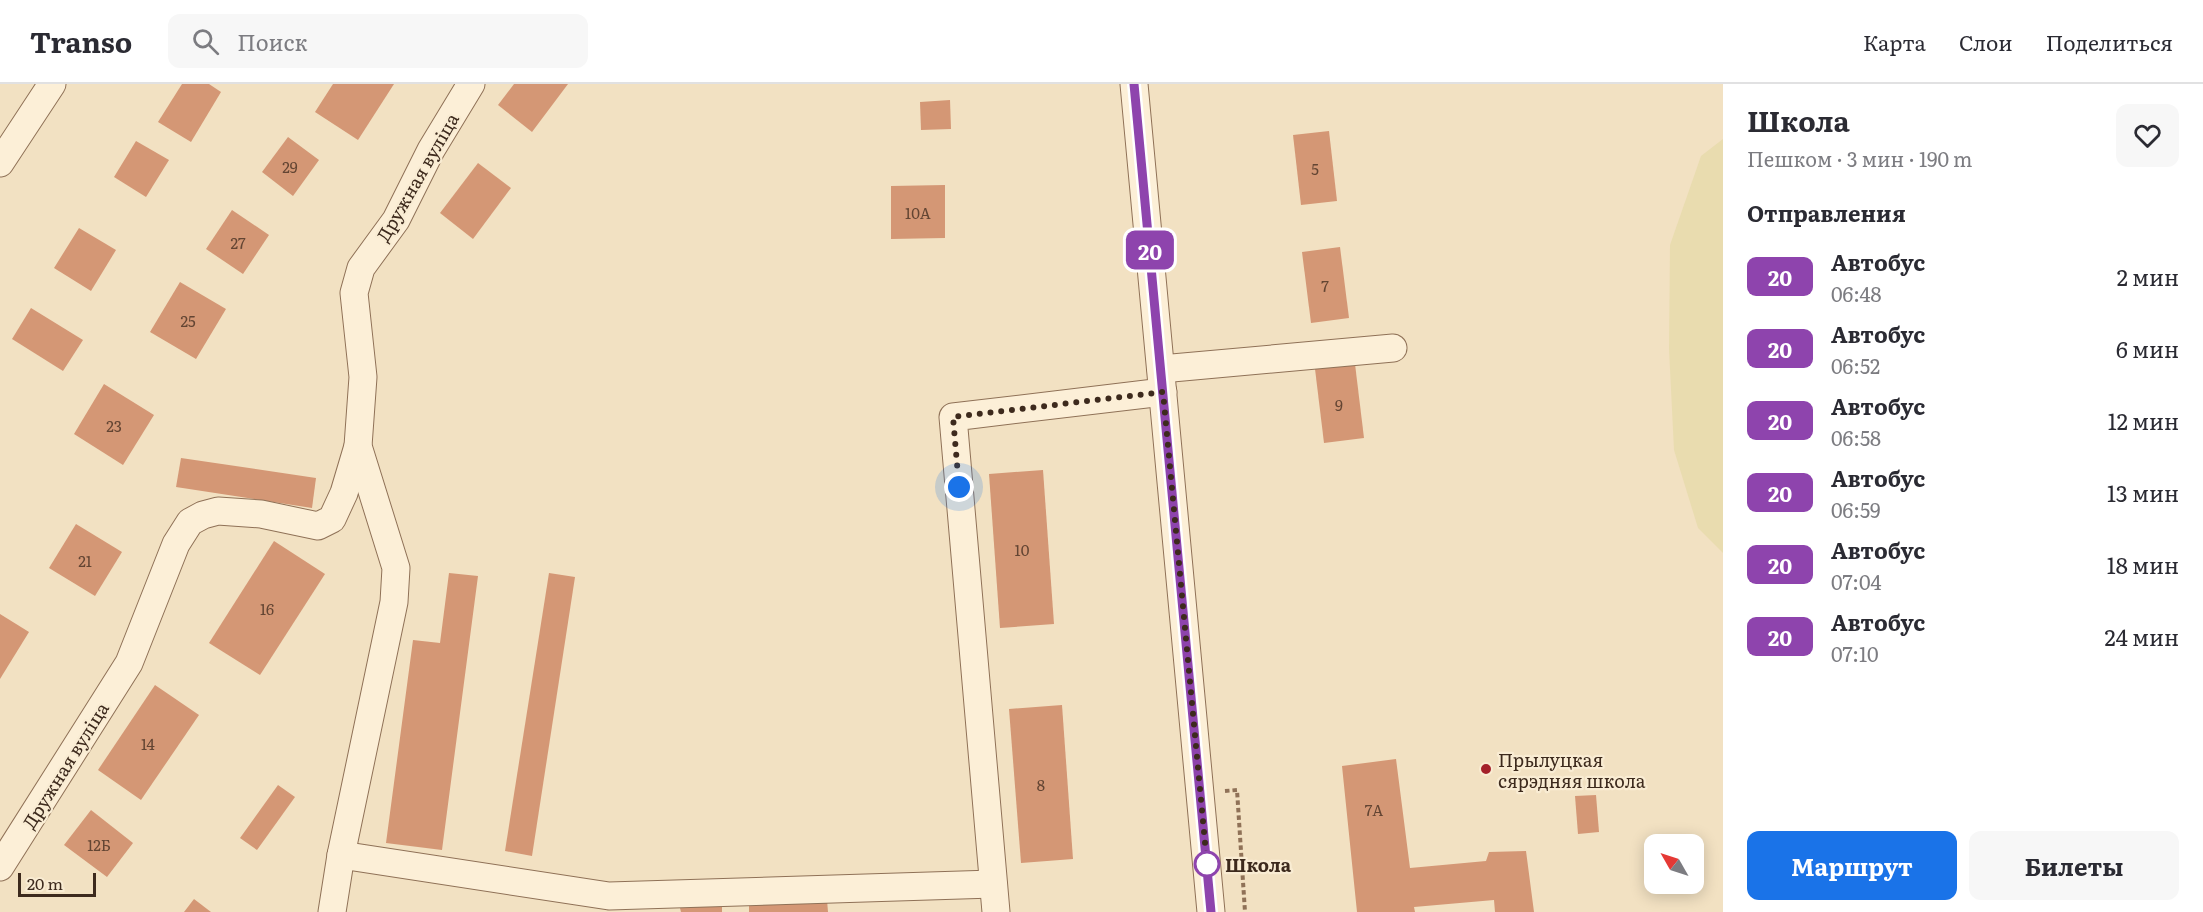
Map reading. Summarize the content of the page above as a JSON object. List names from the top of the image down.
{
  "streets": {
    "street": ["Дружная вуліца"]
  },
  "places": ["Прылуцкая сярэдняя школа", "Школа"],
  "lines": ["bus line 20"],
  "house_numbers": [
    "29",
    "5",
    "10А",
    "27",
    "7",
    "25",
    "9",
    "23",
    "10",
    "21",
    "16",
    "14",
    "8",
    "7А",
    "12Б"
  ],
  "scale_bar": "20 m",
  "north": "top left",
  "page": {
    "header": "Transo",
    "search": "Поиск",
    "nav": ["Карта", "Слои", "Поделиться"],
    "on_map": "20",
    "heading": [
      ["Школа", "Пешком · 3 мин · 190 m"],
      "Отправления"
    ],
    "list": [
      {
        "mark": "20",
        "name": "Автобус",
        "note": "06:48",
        "value": "2 мин"
      },
      {
        "mark": "20",
        "name": "Автобус",
        "note": "06:52",
        "value": "6 мин"
      },
      {
        "mark": "20",
        "name": "Автобус",
        "note": "06:58",
        "value": "12 мин"
      },
      {
        "mark": "20",
        "name": "Автобус",
        "note": "06:59",
        "value": "13 мин"
      },
      {
        "mark": "20",
        "name": "Автобус",
        "note": "07:04",
        "value": "18 мин"
      },
      {
        "mark": "20",
        "name": "Автобус",
        "note": "07:10",
        "value": "24 мин"
      }
    ],
    "buttons": ["Маршрут", "Билеты"],
    "scale": "20 m"
  }
}
